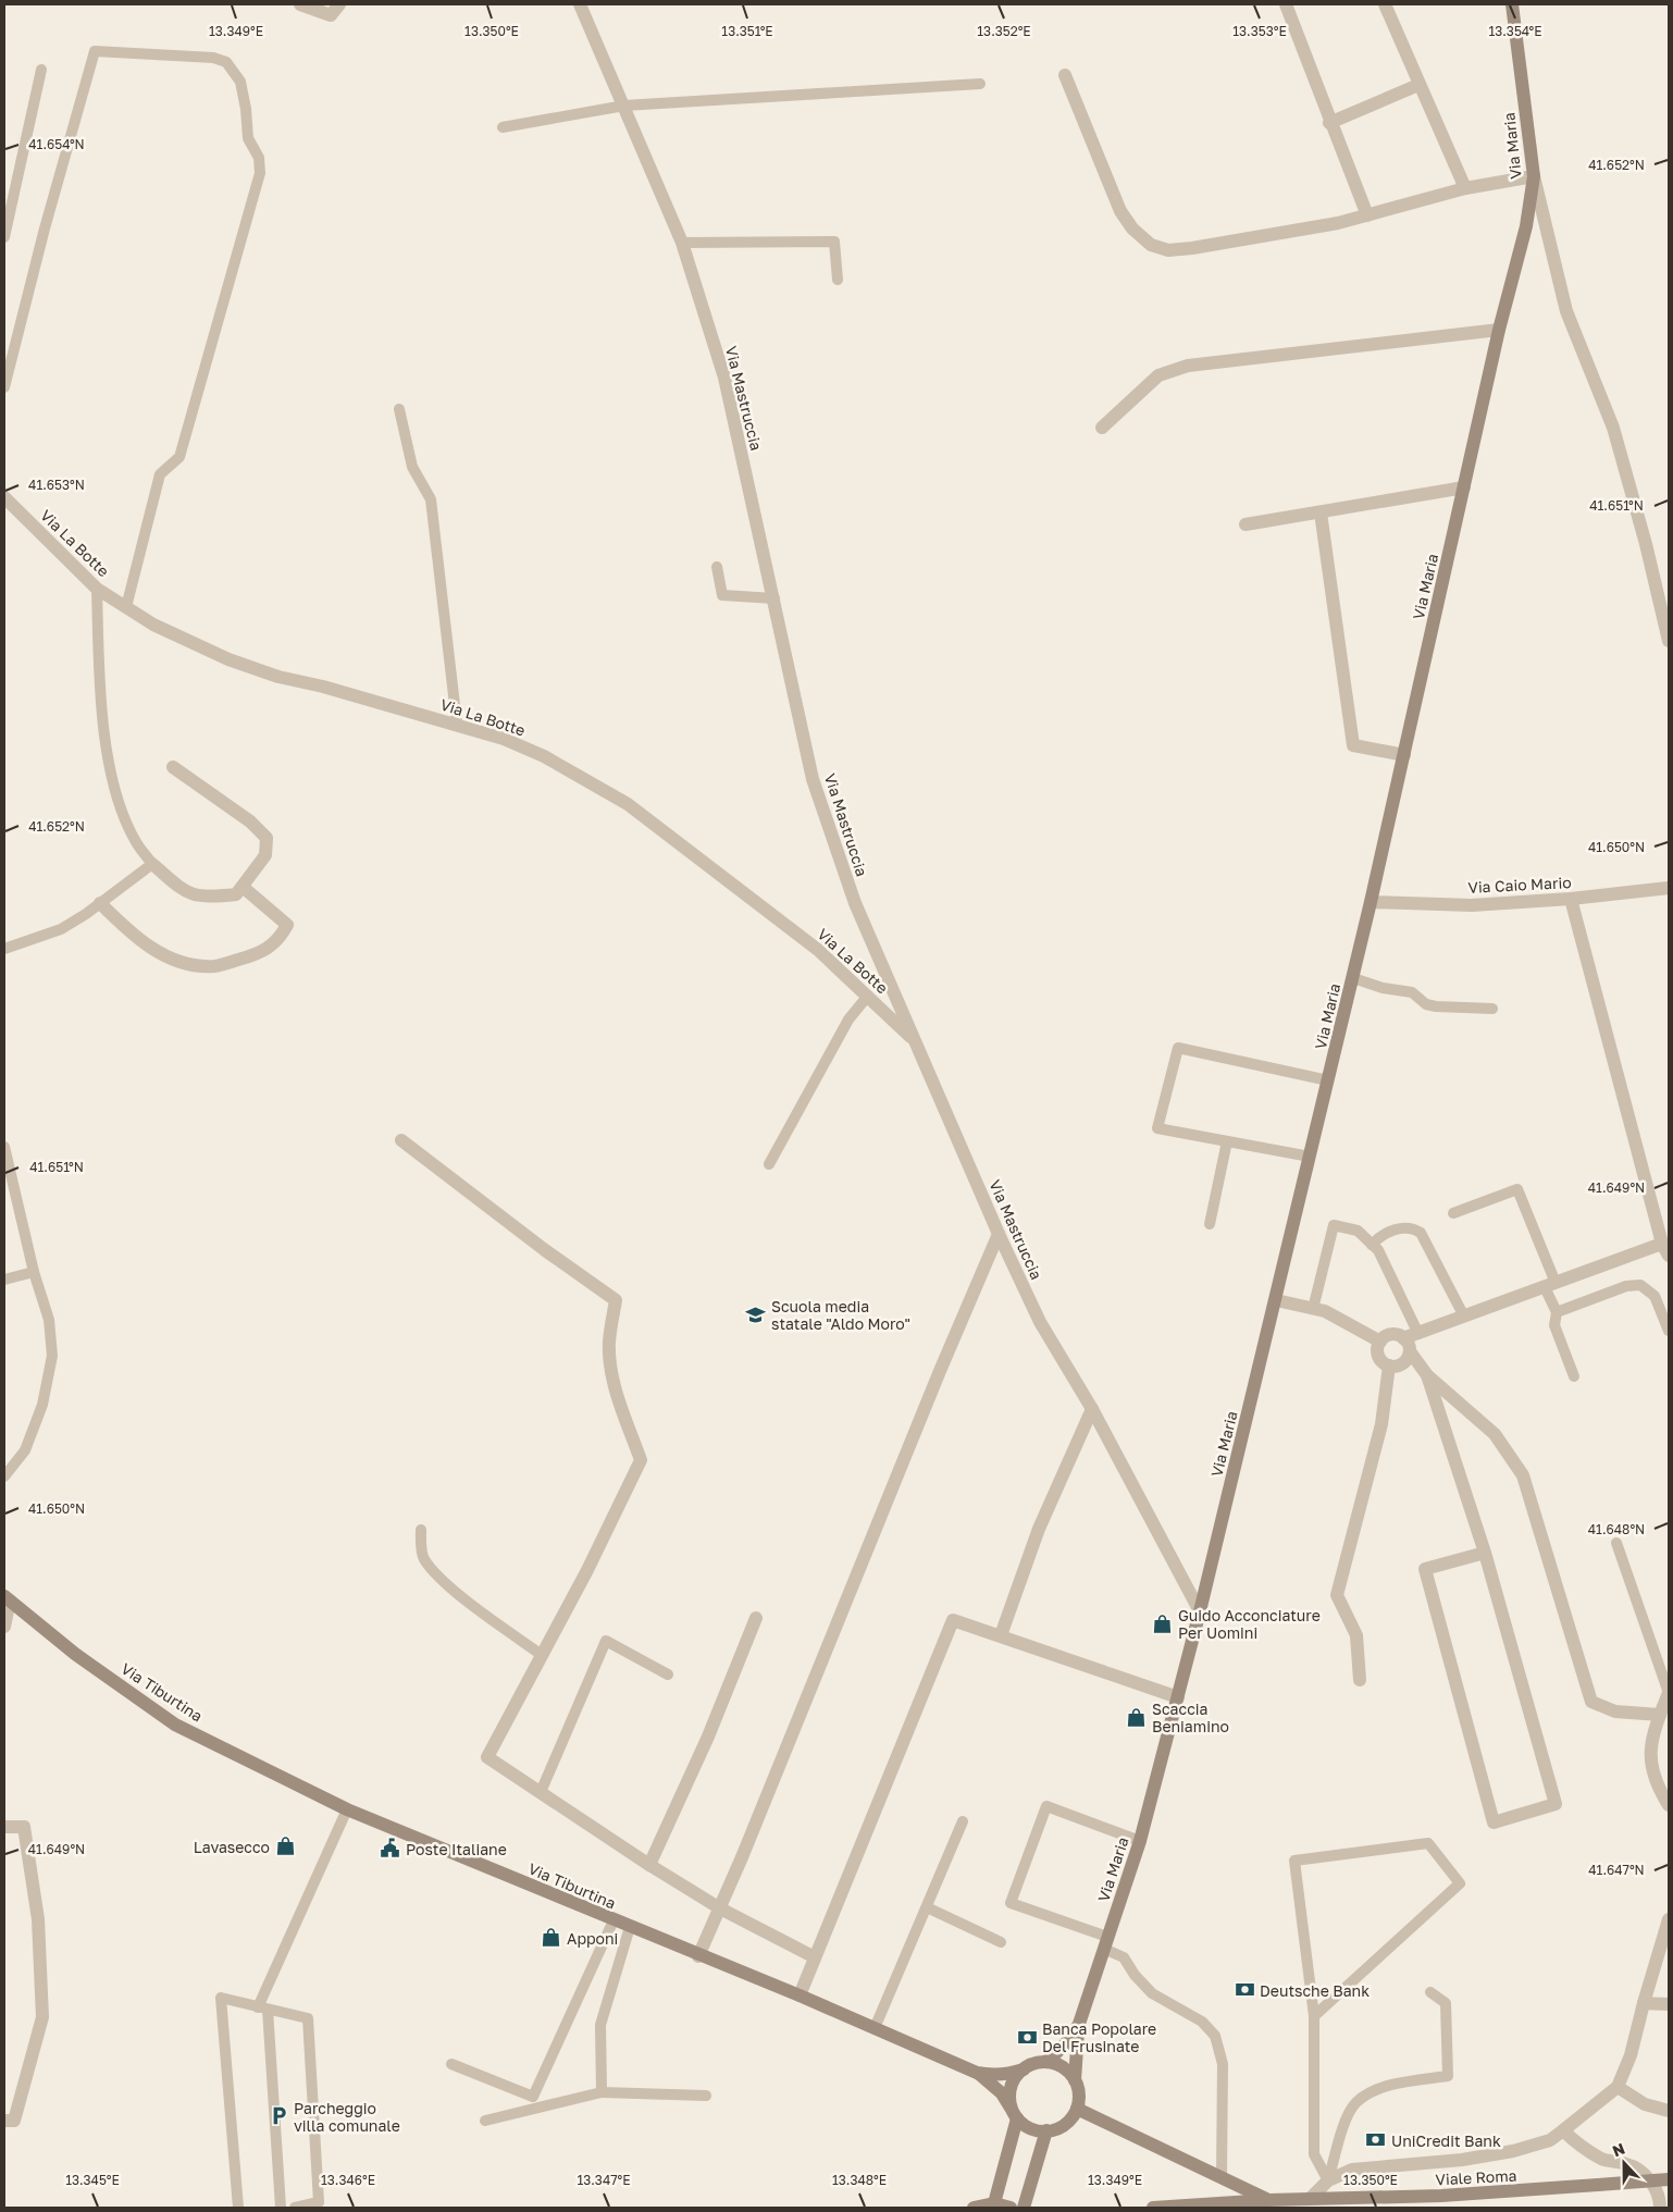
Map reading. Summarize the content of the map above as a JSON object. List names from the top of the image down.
{
  "streets": {
    "street": [
      "Via Maria",
      "Via Mastruccia",
      "Via La Botte",
      "Via Caio Mario",
      "Via Tiburtina",
      "Viale Roma"
    ]
  },
  "crossings": [
    ["Via Maria", "Via Mastruccia"],
    ["Via Maria", "Via Caio Mario"],
    ["Via Mastruccia", "Via La Botte"]
  ],
  "places": {
    "school or university": ["Scuola media statale \"Aldo Moro\""],
    "shop": [
      "Guido Acconciature Per Uomini",
      "Scaccia Beniamino",
      "Lavasecco",
      "Apponi"
    ],
    "public building": ["Poste Italiane"],
    "bank": ["Deutsche Bank", "Banca Popolare Del Frusinate", "UniCredit Bank"],
    "parking": ["Parcheggio villa comunale"]
  },
  "north": "top",
  "coordinates": [
    "13.354°E",
    "13.349°E",
    "13.350°E",
    "13.351°E",
    "13.352°E",
    "13.353°E",
    "41.654°N",
    "41.652°N",
    "41.653°N",
    "41.651°N",
    "41.650°N",
    "41.649°N",
    "41.648°N",
    "41.647°N",
    "13.345°E",
    "13.346°E",
    "13.347°E",
    "13.348°E"
  ]
}
